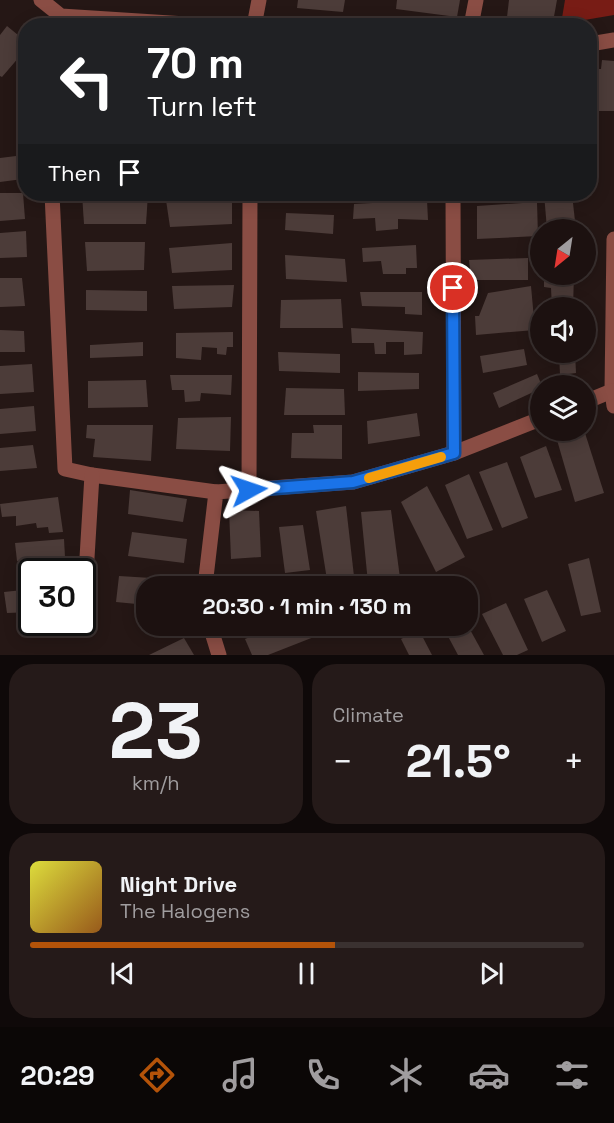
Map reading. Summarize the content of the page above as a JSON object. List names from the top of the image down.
{
  "north": "bottom left",
  "page": {
    "turn": ["70 m", "Turn left"],
    "then": "Then",
    "limit": "30",
    "trip": "20:30 · 1 min · 130 m",
    "tile": [
      ["23", "km/h"],
      "Climate"
    ],
    "heat": ["−", "21.5°", "+"],
    "song": ["Night Drive", "The Halogens"],
    "tabs": "20:29"
  }
}
